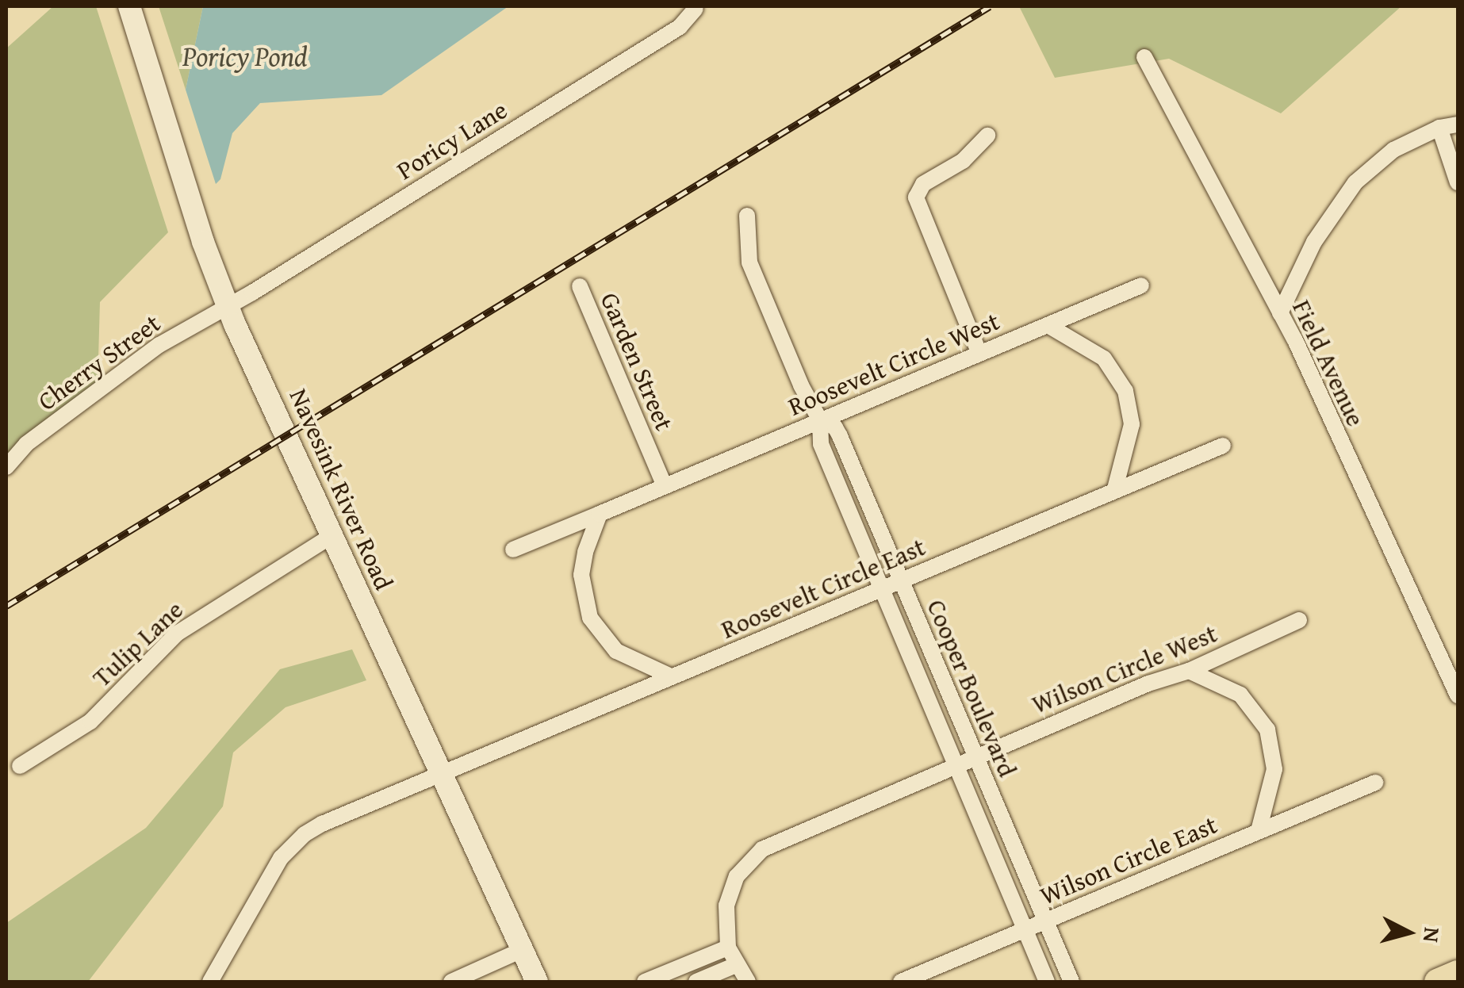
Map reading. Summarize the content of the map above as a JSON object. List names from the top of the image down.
{
  "streets": {
    "main road": ["Navesink River Road"],
    "street": [
      "Poricy Lane",
      "Garden Street",
      "Cherry Street",
      "Field Avenue",
      "Roosevelt Circle West",
      "Roosevelt Circle East",
      "Tulip Lane",
      "Wilson Circle West",
      "Cooper Boulevard",
      "Wilson Circle East"
    ]
  },
  "crossings": [
    ["Poricy Lane", "Cherry Street"],
    ["Poricy Lane", "Navesink River Road"],
    ["Garden Street", "Roosevelt Circle West"],
    ["Cherry Street", "Navesink River Road"],
    ["Roosevelt Circle West", "Cooper Boulevard"],
    ["Navesink River Road", "Roosevelt Circle East"],
    ["Navesink River Road", "Tulip Lane"],
    ["Roosevelt Circle East", "Cooper Boulevard"],
    ["Wilson Circle West", "Cooper Boulevard"],
    ["Cooper Boulevard", "Wilson Circle East"]
  ],
  "water": ["Poricy Pond"],
  "north": "right"
}
